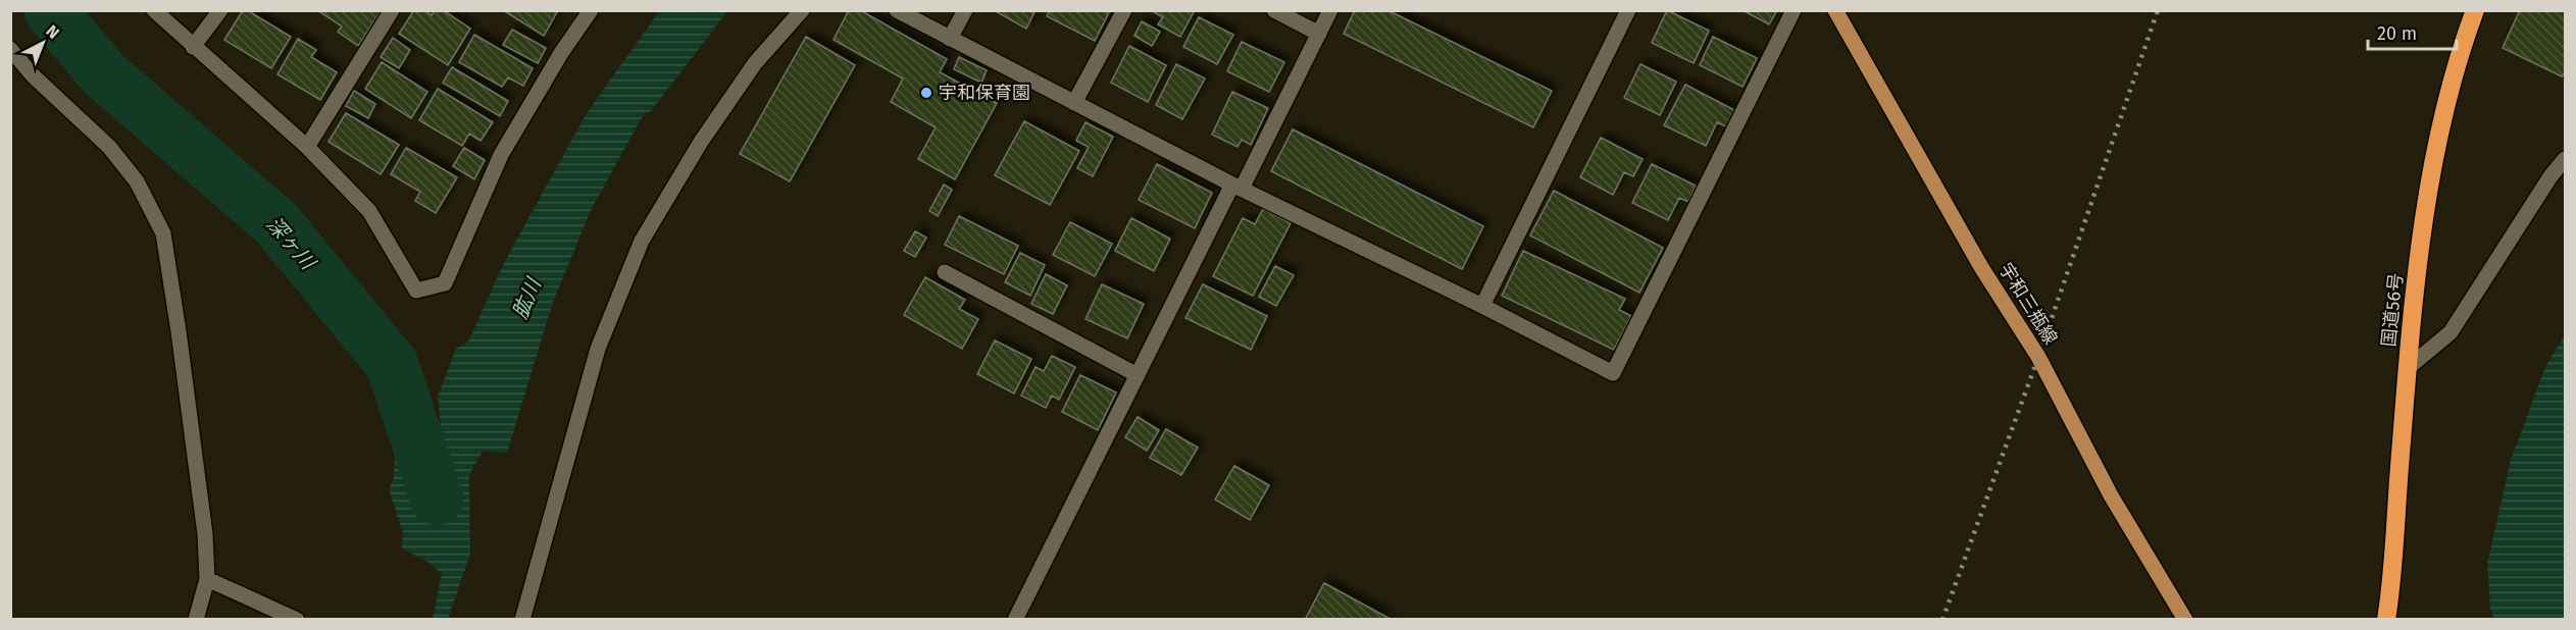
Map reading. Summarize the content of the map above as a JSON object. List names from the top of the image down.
{
  "streets": {
    "highway": ["国道56号"],
    "main road": ["宇和三瓶線"]
  },
  "water": ["深ヶ川", "肱川"],
  "places": ["宇和保育園"],
  "scale_bar": "20 m",
  "north": "top right"
}
